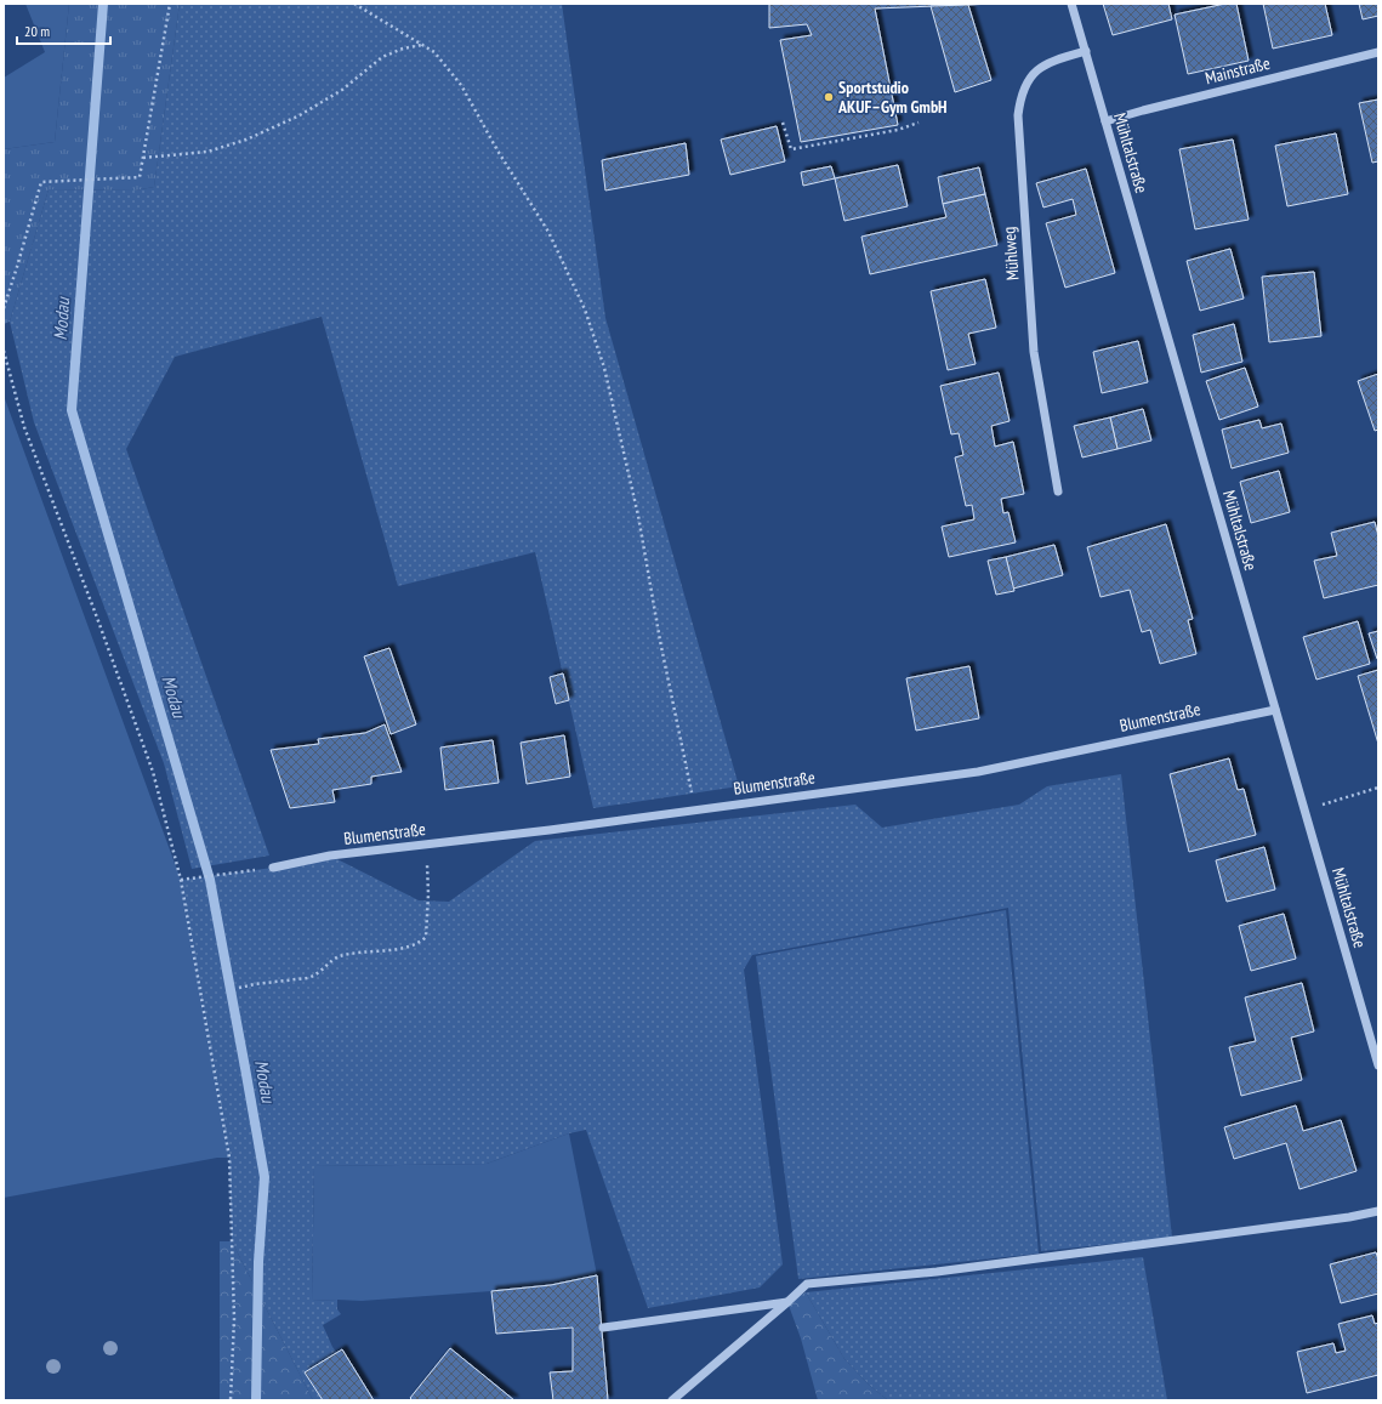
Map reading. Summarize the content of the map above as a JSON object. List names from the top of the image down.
{
  "streets": {
    "street": [
      "Mainstraße",
      "Mühltalstraße",
      "Mühlweg",
      "Blumenstraße"
    ]
  },
  "crossings": [
    ["Mainstraße", "Mühltalstraße"],
    ["Mühltalstraße", "Mühlweg"],
    ["Mühltalstraße", "Blumenstraße"]
  ],
  "water": ["Modau"],
  "places": ["Sportstudio AKUF–Gym GmbH"],
  "scale_bar": "20 m"
}
